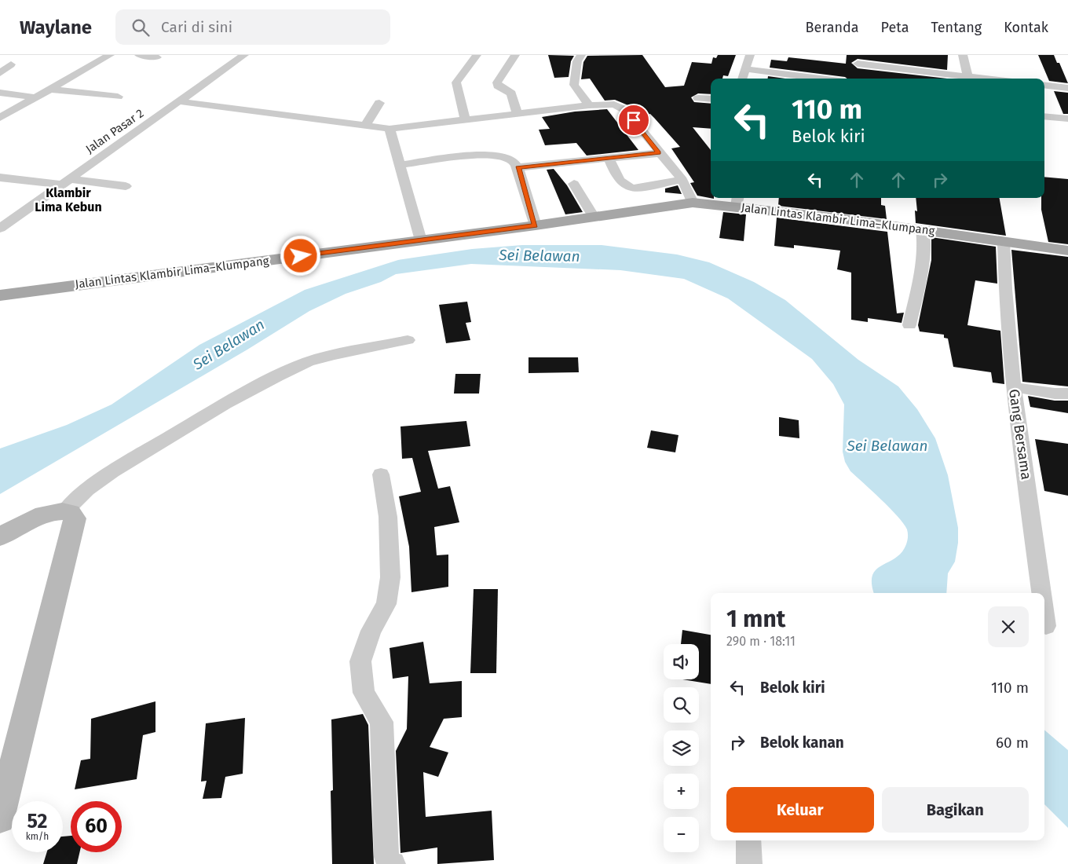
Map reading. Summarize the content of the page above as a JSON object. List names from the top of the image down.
{
  "streets": {
    "main road": ["Jalan Lintas Klambir Lima–Klumpang"],
    "street": ["Jalan Pasar 2", "Gang Bersama"]
  },
  "crossings": [
    ["Jalan Lintas Klambir Lima–Klumpang", "Gang Bersama"]
  ],
  "districts": ["Klambir Lima Kebun"],
  "water": ["Sei Belawan"],
  "page": {
    "header": "Waylane",
    "search": "Cari di sini",
    "nav": [
      "Beranda",
      "Peta",
      "Tentang",
      "Kontak"
    ],
    "turn": ["110 m", "Belok kiri"],
    "heading": ["1 mnt", "290 m · 18:11"],
    "map_buttons": ["+", "−"],
    "list": [
      {
        "name": "Belok kiri",
        "value": "110 m"
      },
      {
        "name": "Belok kanan",
        "value": "60 m"
      }
    ],
    "buttons": ["Keluar", "Bagikan"],
    "speed": "52 km/h",
    "limit": "60"
  }
}
